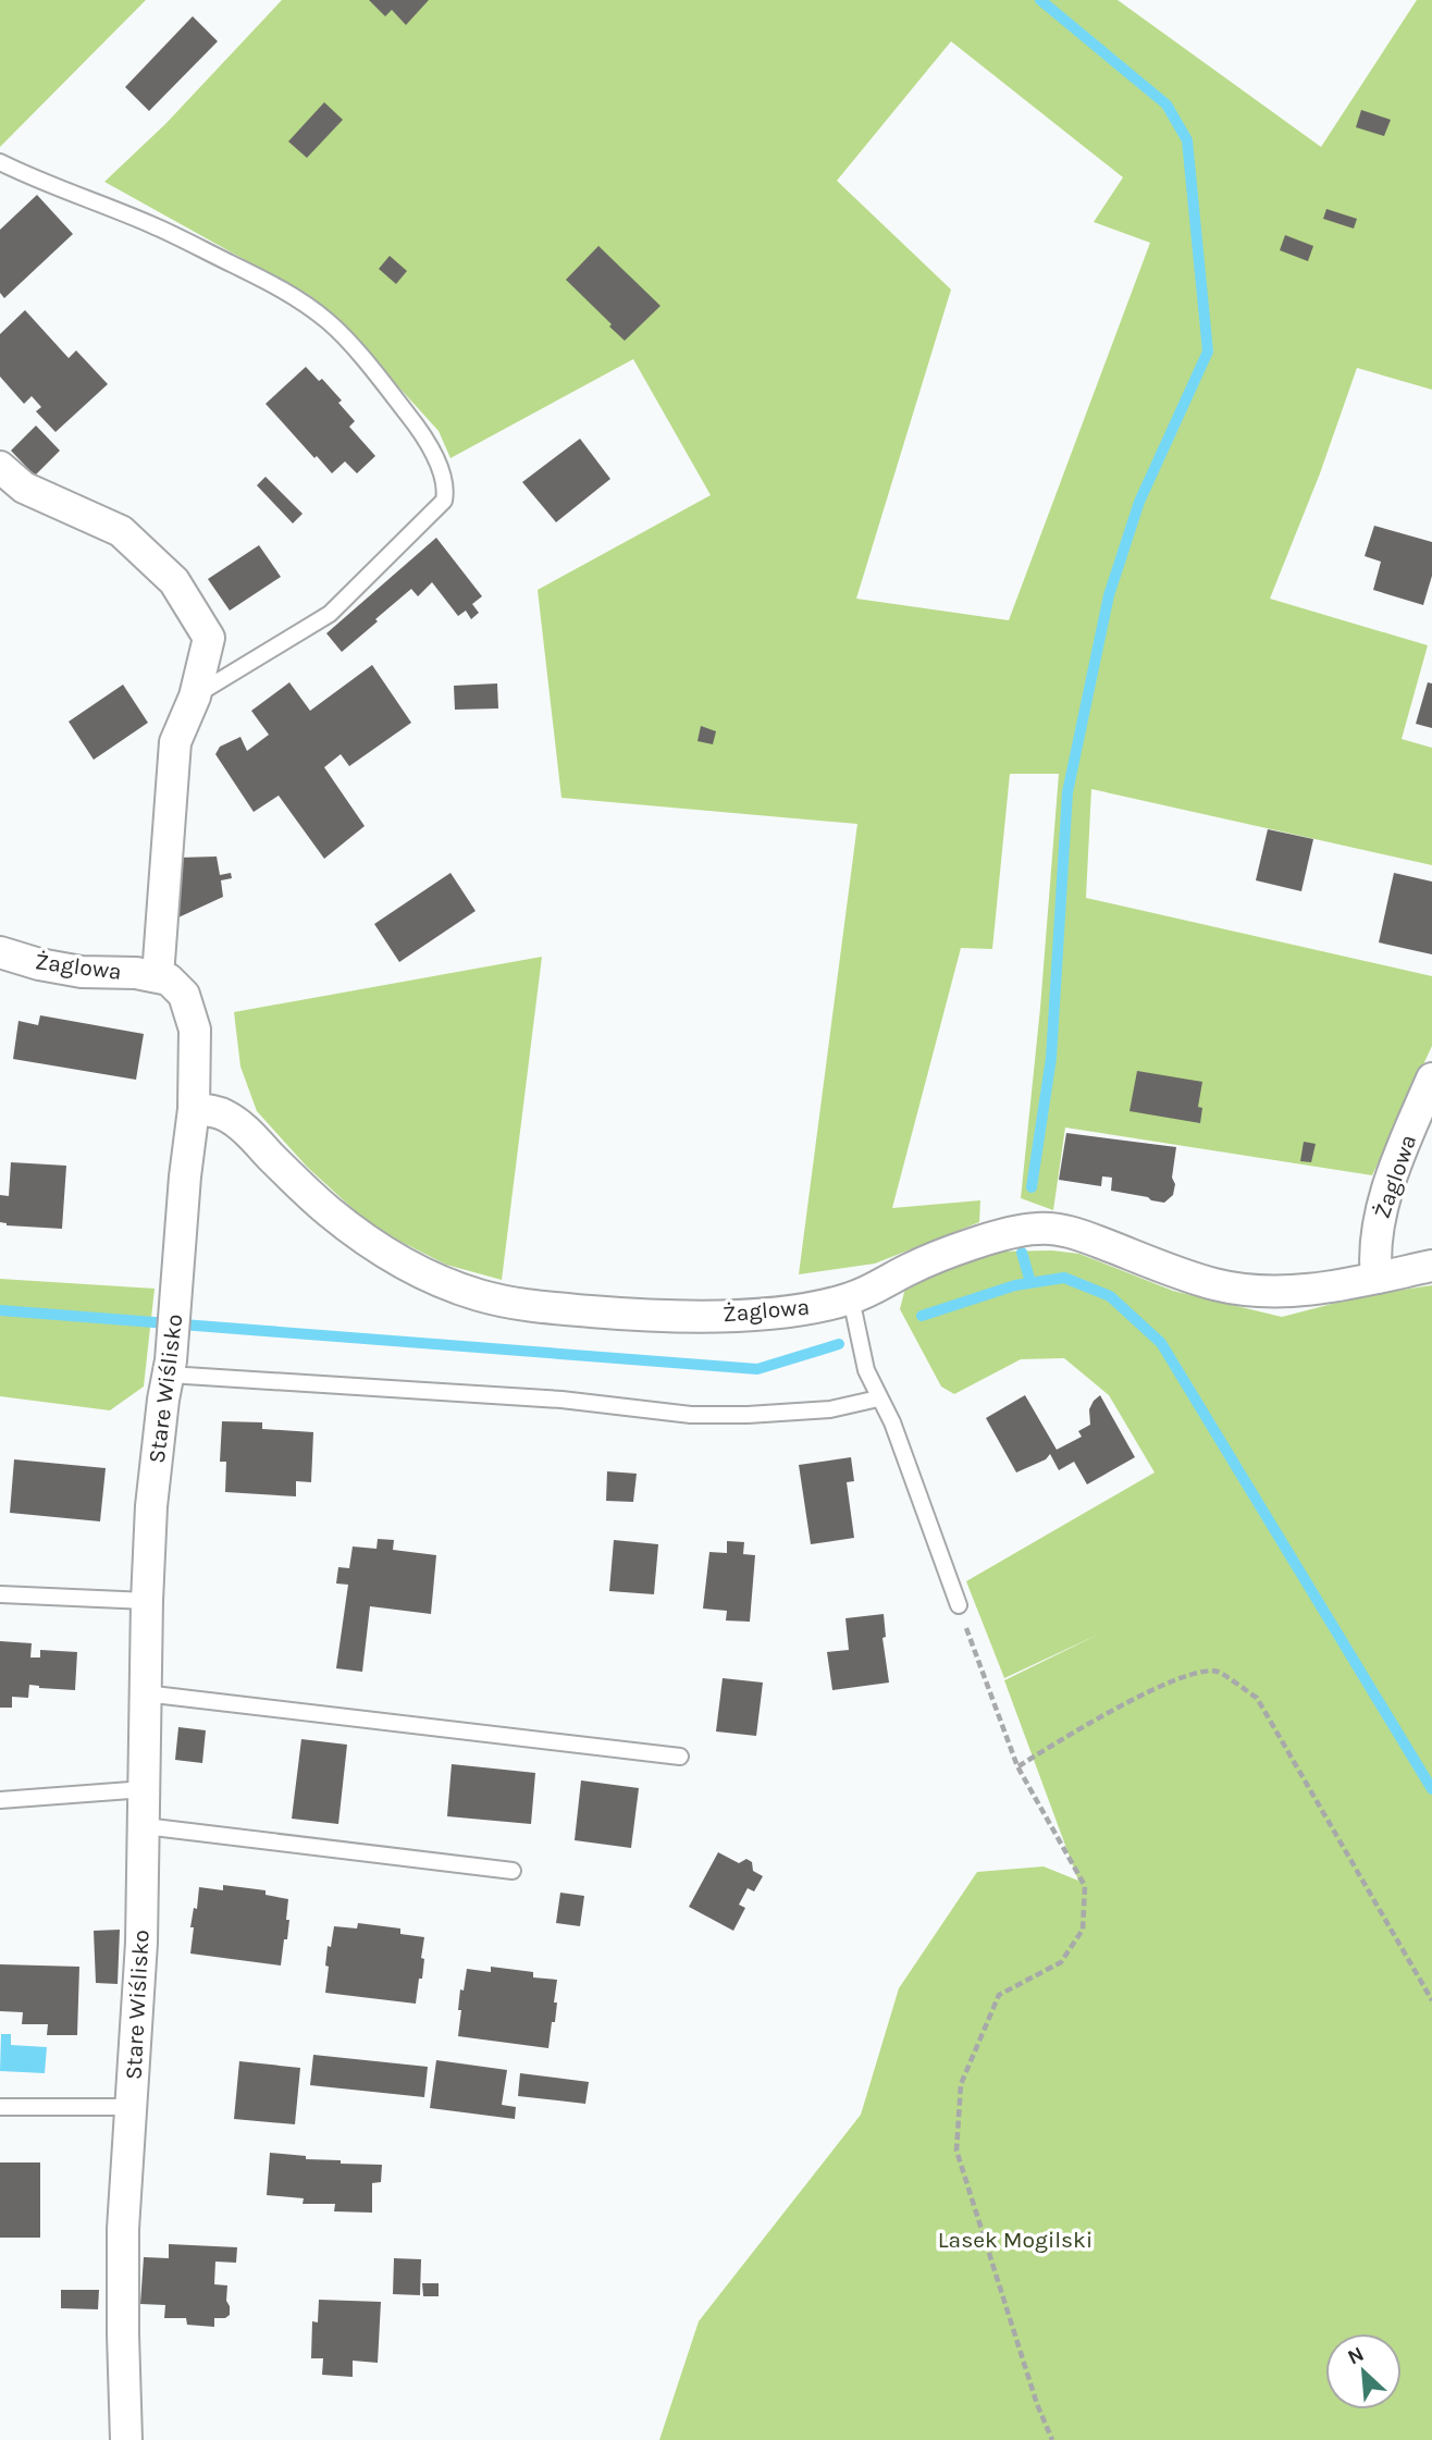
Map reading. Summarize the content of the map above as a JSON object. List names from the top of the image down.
{
  "streets": {
    "street": ["Żaglowa", "Stare Wiślisko"]
  },
  "crossings": [
    ["Żaglowa", "Stare Wiślisko"]
  ],
  "parks": ["Lasek Mogilski"],
  "north": "top left"
}
